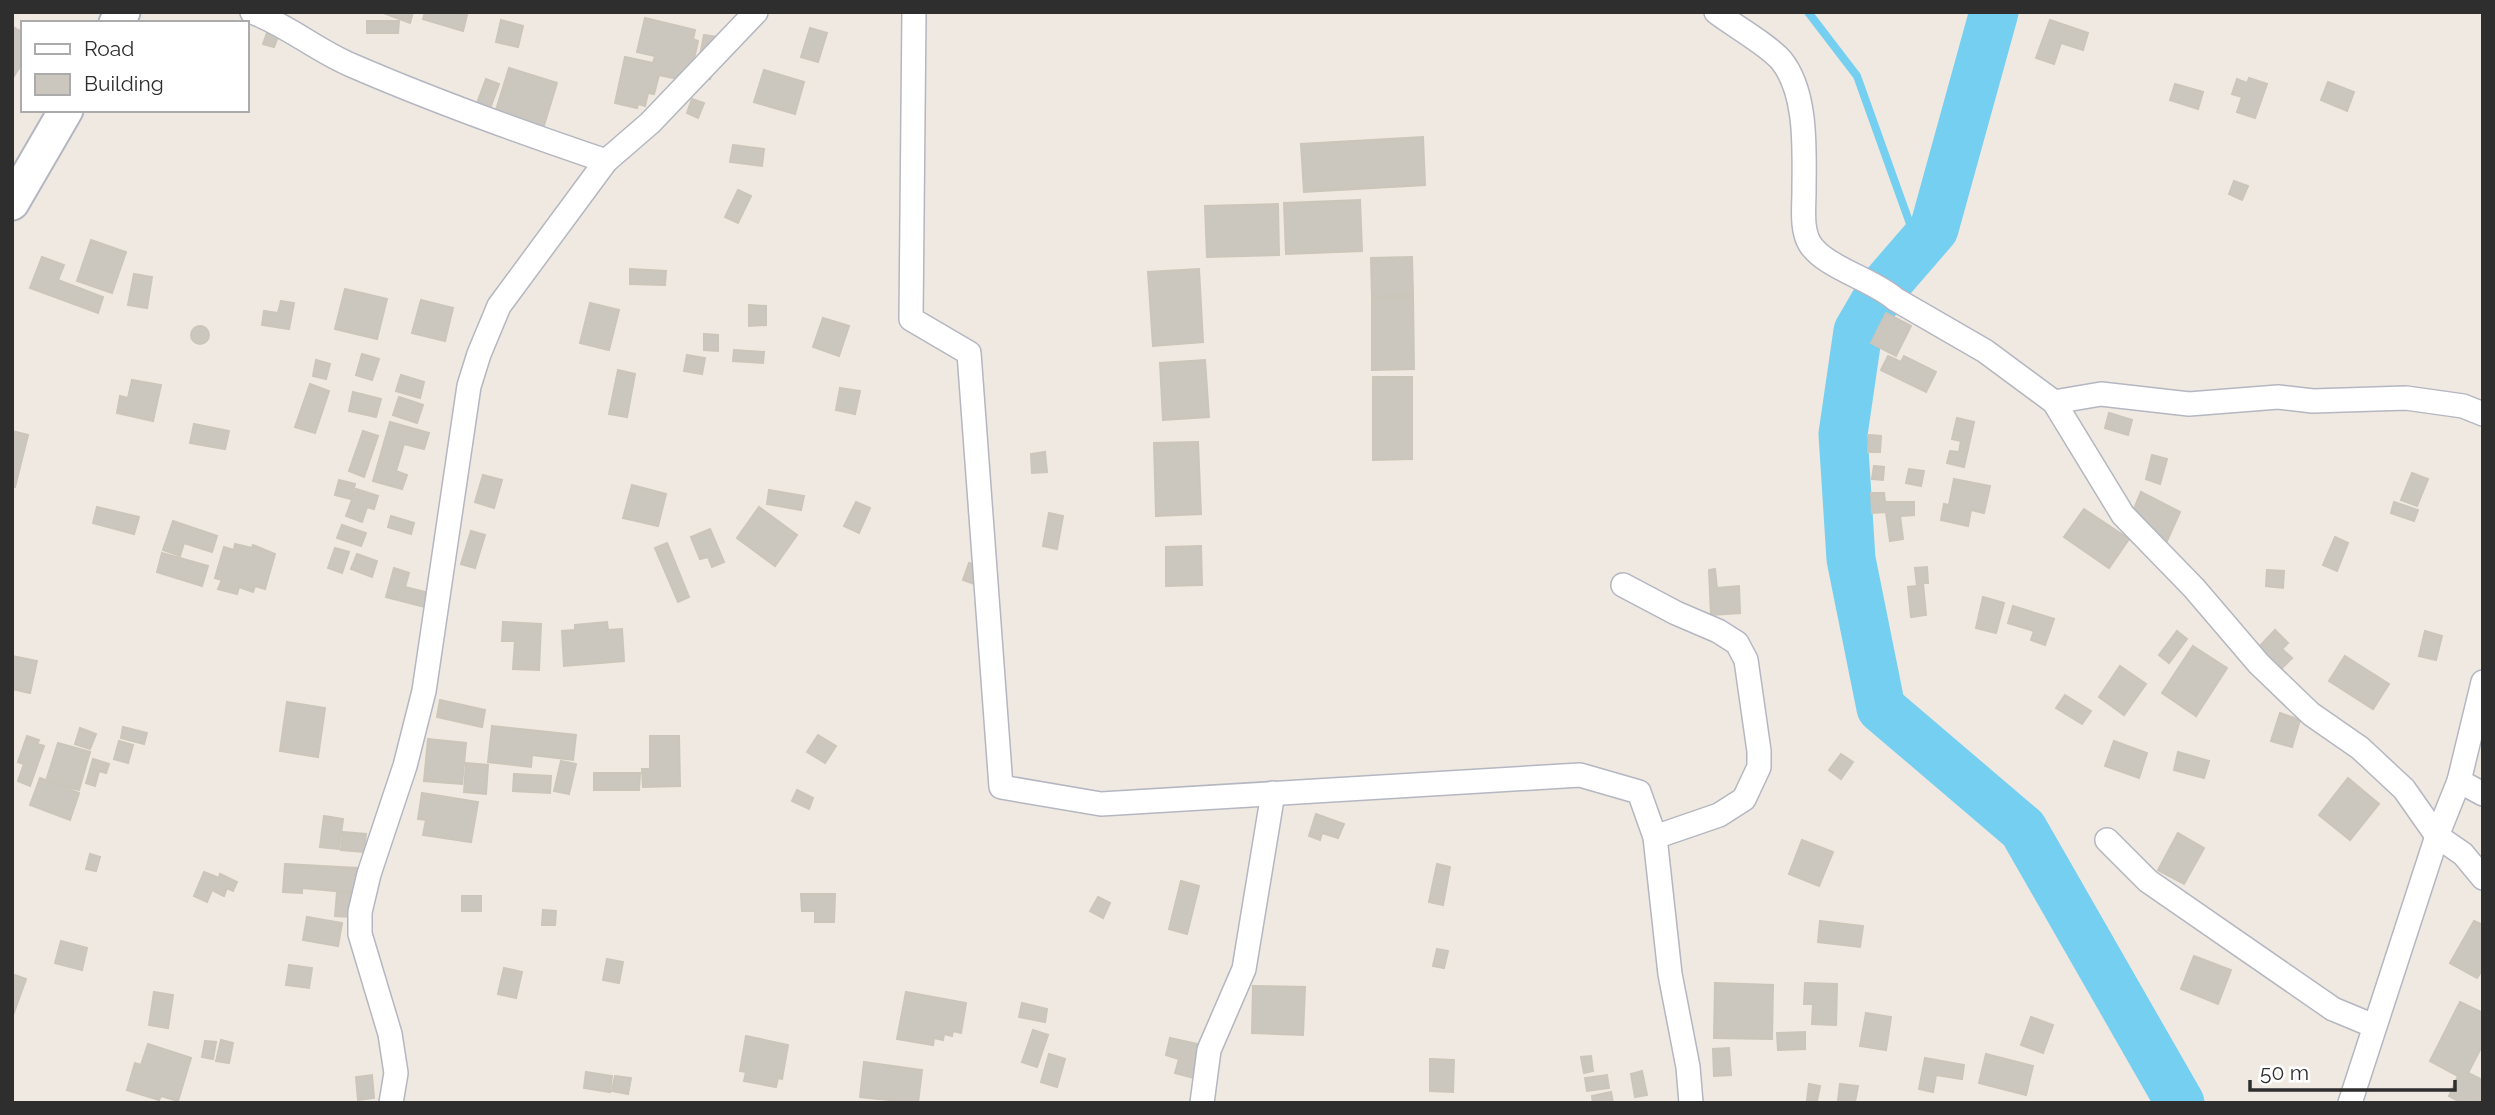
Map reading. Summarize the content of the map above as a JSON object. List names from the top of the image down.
{
  "legend": ["Road", "Building"],
  "scale_bar": "50 m"
}
